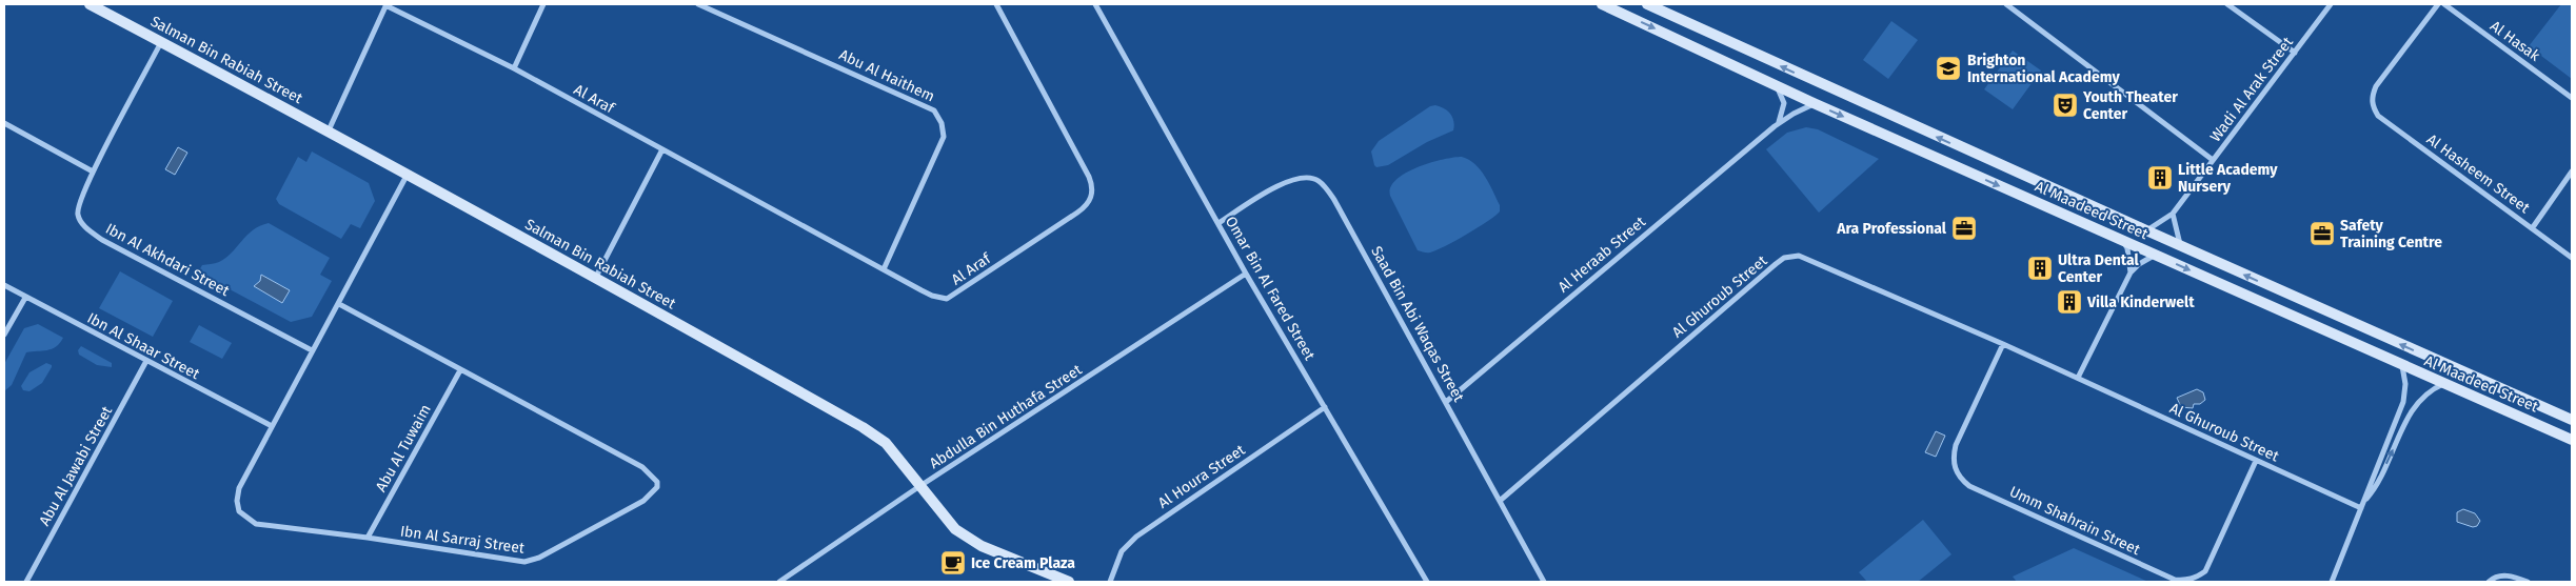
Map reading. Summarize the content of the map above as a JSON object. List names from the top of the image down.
{
  "streets": {
    "street": [
      "Al Hasak",
      "Salman Bin Rabiah Street",
      "Abu Al Haithem",
      "Wadi Al Arak Street",
      "Al Araf",
      "Al Hasheem Street",
      "Al Maadeed Street",
      "Al Heraab Street",
      "Ibn Al Akhdari Street",
      "Omar Bin Al Fared Street",
      "Al Ghuroub Street",
      "Saad Bin Abi Waqas Street",
      "Ibn Al Shaar Street",
      "Abdulla Bin Huthafa Street",
      "Abu Al Tuwaim",
      "Abu Al Jawabi Street",
      "Al Houra Street",
      "Umm Shahrain Street",
      "Ibn Al Sarraj Street"
    ]
  },
  "crossings": [
    ["Salman Bin Rabiah Street", "Ibn Al Akhdari Street"],
    ["Salman Bin Rabiah Street", "Abdulla Bin Huthafa Street"],
    ["Salman Bin Rabiah Street", "Ibn Al Sarraj Street"],
    ["Abu Al Haithem", "Al Araf"],
    ["Wadi Al Arak Street", "Al Maadeed Street"],
    ["Al Maadeed Street", "Al Heraab Street"],
    ["Al Heraab Street", "Saad Bin Abi Waqas Street"],
    ["Ibn Al Akhdari Street", "Ibn Al Sarraj Street"],
    ["Omar Bin Al Fared Street", "Saad Bin Abi Waqas Street"],
    ["Omar Bin Al Fared Street", "Abdulla Bin Huthafa Street"],
    ["Omar Bin Al Fared Street", "Al Houra Street"],
    ["Al Ghuroub Street", "Saad Bin Abi Waqas Street"],
    ["Al Ghuroub Street", "Umm Shahrain Street"],
    ["Ibn Al Shaar Street", "Abu Al Jawabi Street"],
    ["Ibn Al Shaar Street", "Ibn Al Sarraj Street"],
    ["Abu Al Tuwaim", "Ibn Al Sarraj Street"]
  ],
  "places": {
    "school or university": ["Brighton International Academy"],
    "theatre": ["Youth Theater Center"],
    "building": ["Little Academy Nursery", "Ultra Dental Center", "Villa Kinderwelt"],
    "office": ["Ara Professional", "Safety Training Centre"],
    "cafe": ["Ice Cream Plaza"]
  }
}
